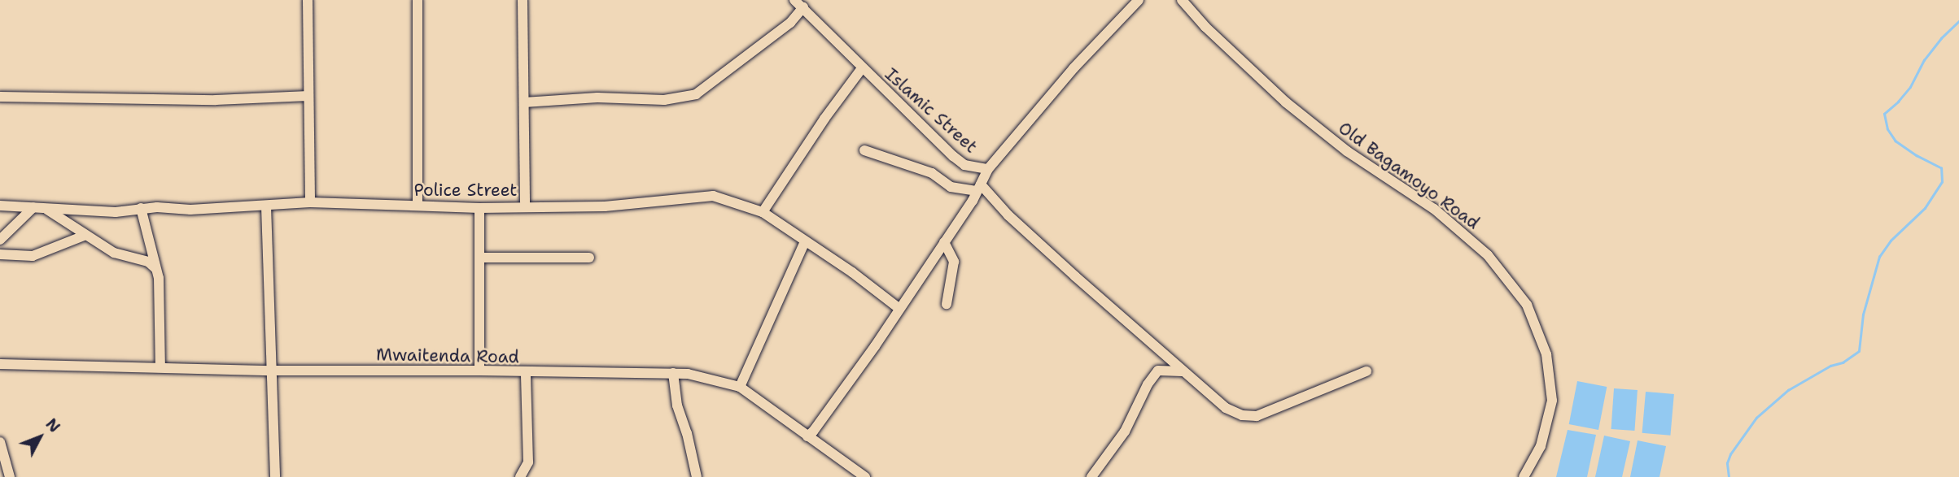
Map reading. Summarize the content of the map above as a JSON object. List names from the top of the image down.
{
  "streets": {
    "street": [
      "Islamic Street",
      "Old Bagamoyo Road",
      "Police Street",
      "Mwaitenda Road"
    ]
  },
  "north": "top right"
}
